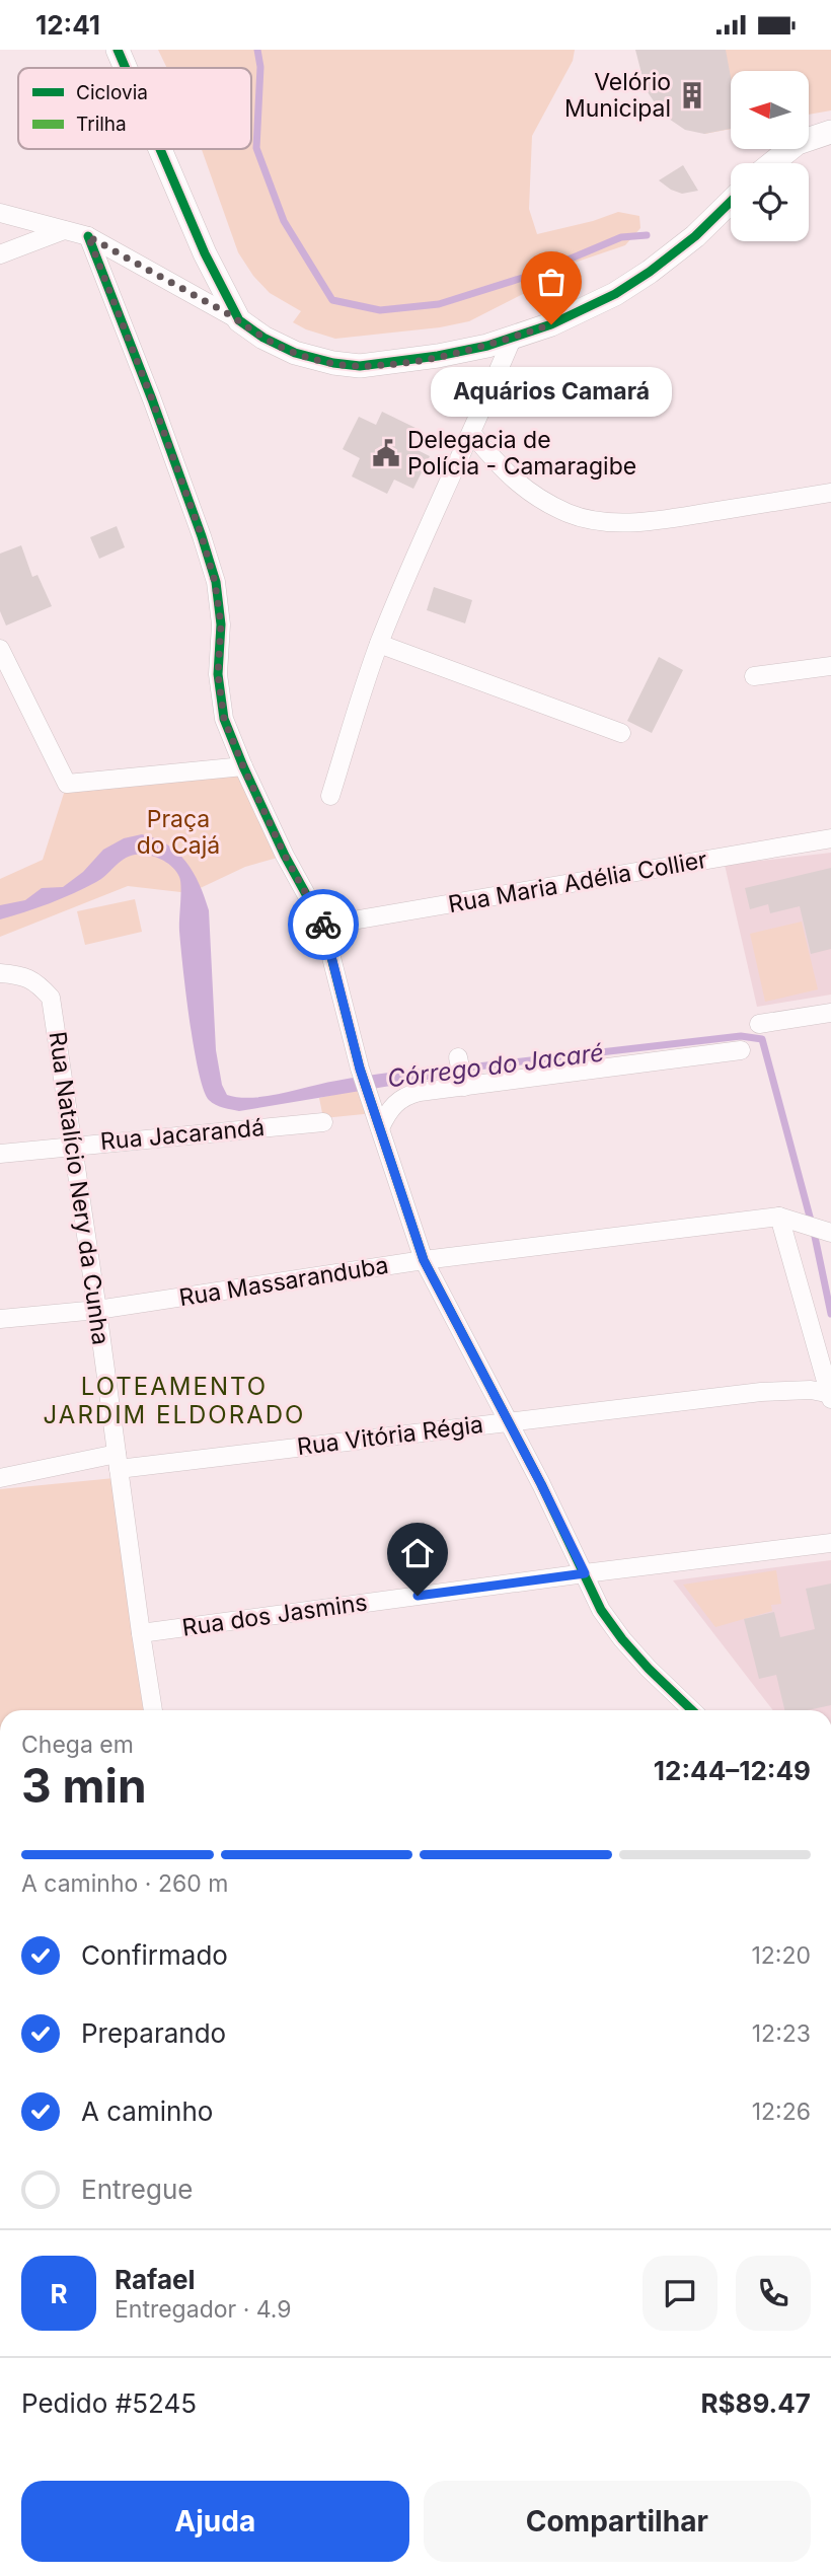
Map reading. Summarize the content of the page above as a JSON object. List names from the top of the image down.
{
  "streets": {
    "street": [
      "Rua Maria Adélia Collier",
      "Rua Jacarandá",
      "Rua Natalício Nery da Cunha",
      "Rua Massaranduba",
      "Rua Vitória Régia",
      "Rua dos Jasmins"
    ]
  },
  "crossings": [
    ["Rua Jacarandá", "Rua Natalício Nery da Cunha"],
    ["Rua Natalício Nery da Cunha", "Rua Massaranduba"],
    ["Rua Natalício Nery da Cunha", "Rua Vitória Régia"],
    ["Rua Natalício Nery da Cunha", "Rua dos Jasmins"]
  ],
  "districts": ["LOTEAMENTO JARDIM ELDORADO"],
  "water": ["Córrego do Jacaré"],
  "parks": ["Praça do Cajá"],
  "places": {
    "building": ["Velório Municipal"],
    "other": ["Aquários Camará"],
    "public building": ["Delegacia de Polícia - Camaragibe"]
  },
  "legend": ["Ciclovia", "Trilha"],
  "north": "left",
  "page": {
    "status": "12:41",
    "bubble": "Aquários Camará",
    "heading": ["3 min", "Chega em", "12:44–12:49"],
    "panel": [
      "Rafael",
      "Entregador · 4.9",
      "Pedido #5245",
      "R$89.47"
    ],
    "bar": "A caminho · 260 m",
    "list": [
      ["Confirmado", "12:20"],
      ["Preparando", "12:23"],
      ["A caminho", "12:26"],
      "Entregue"
    ],
    "round": "R",
    "buttons": ["Ajuda", "Compartilhar"]
  }
}
